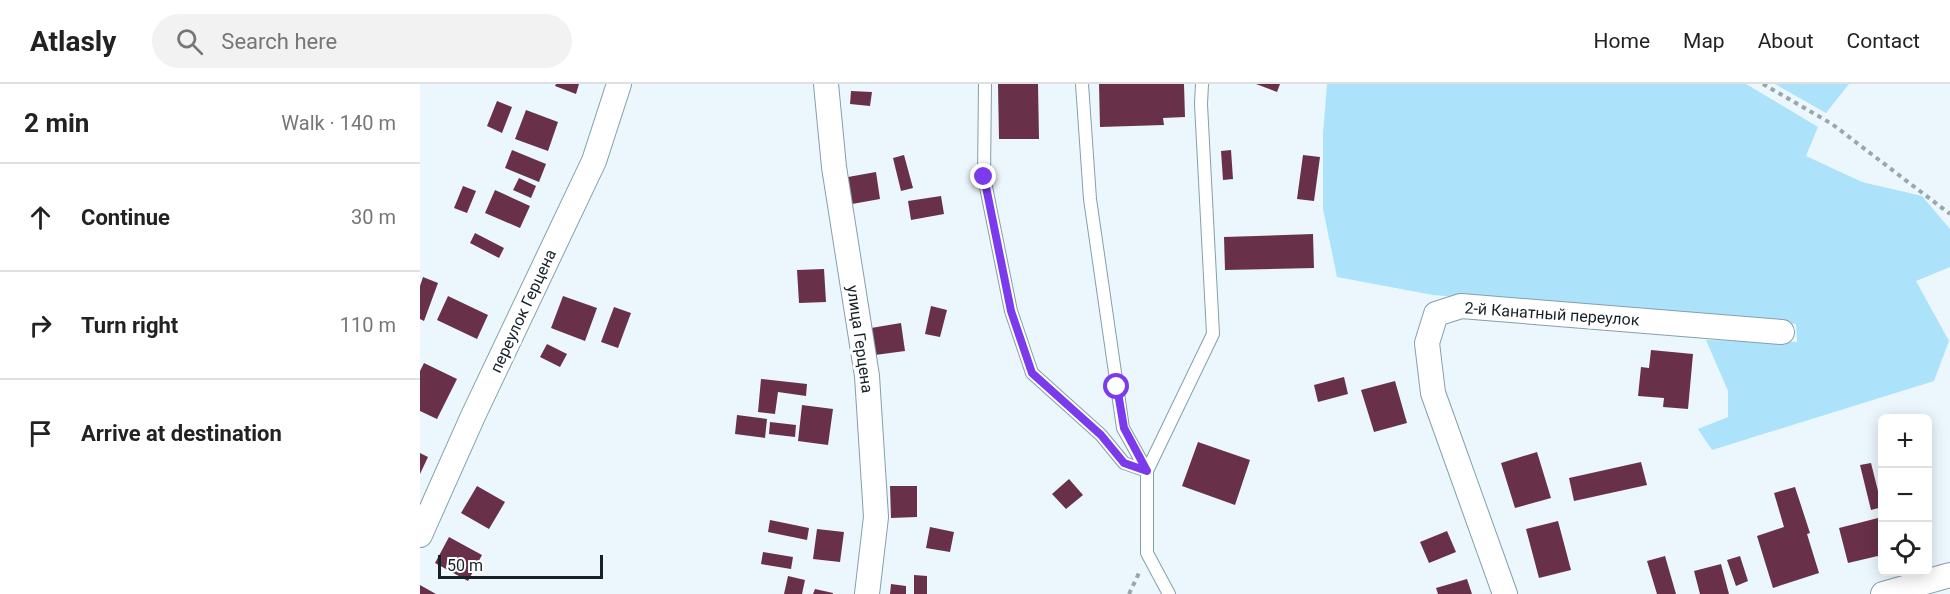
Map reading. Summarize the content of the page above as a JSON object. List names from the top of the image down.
{
  "streets": {
    "street": ["переулок Герцена", "2-й Канатный переулок", "улица Герцена"]
  },
  "scale_bar": "50 m",
  "page": {
    "header": "Atlasly",
    "search": "Search here",
    "nav": [
      "Home",
      "Map",
      "About",
      "Contact"
    ],
    "heading": ["2 min", "Walk · 140 m"],
    "list": [
      ["Continue", "30 m"],
      ["Turn right", "110 m"],
      "Arrive at destination"
    ],
    "map_buttons": ["+", "−"],
    "scale": "50 m"
  }
}
